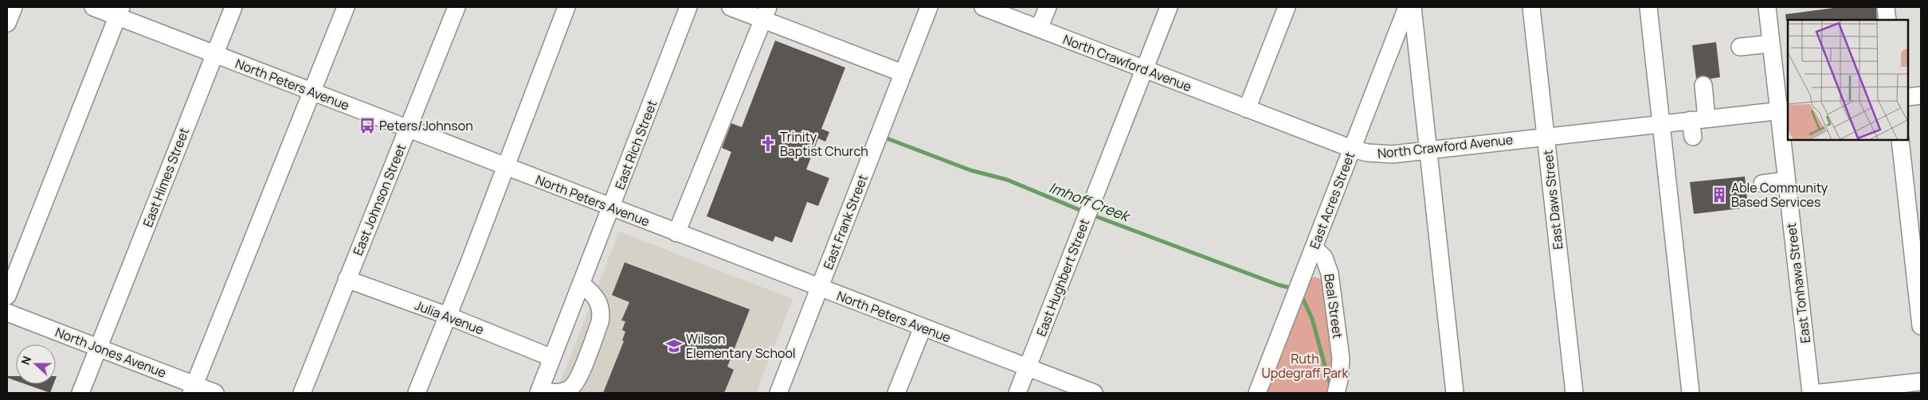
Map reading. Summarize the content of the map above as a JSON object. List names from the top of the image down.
{
  "streets": {
    "street": [
      "North Crawford Avenue",
      "North Peters Avenue",
      "East Rich Street",
      "East Himes Street",
      "East Johnson Street",
      "East Daws Street",
      "East Acres Street",
      "East Frank Street",
      "East Hughbert Street",
      "East Tonhawa Street",
      "Beal Street",
      "Julia Avenue",
      "North Jones Avenue"
    ]
  },
  "crossings": [
    ["North Crawford Avenue", "East Daws Street"],
    ["North Crawford Avenue", "East Acres Street"],
    ["North Crawford Avenue", "East Hughbert Street"],
    ["North Crawford Avenue", "East Tonhawa Street"],
    ["North Peters Avenue", "East Rich Street"],
    ["North Peters Avenue", "East Himes Street"],
    ["North Peters Avenue", "East Johnson Street"],
    ["North Peters Avenue", "East Frank Street"],
    ["North Peters Avenue", "East Hughbert Street"],
    ["East Rich Street", "Julia Avenue"],
    ["East Himes Street", "North Jones Avenue"],
    ["East Johnson Street", "Julia Avenue"],
    ["East Acres Street", "Beal Street"]
  ],
  "water": ["Imhoff Creek"],
  "parks": ["Ruth Updegraff Park"],
  "places": {
    "bus stop": ["Peters/Johnson"],
    "church": ["Trinity Baptist Church"],
    "building": ["Able Community Based Services"],
    "school or university": ["Wilson Elementary School"]
  },
  "north": "left"
}
